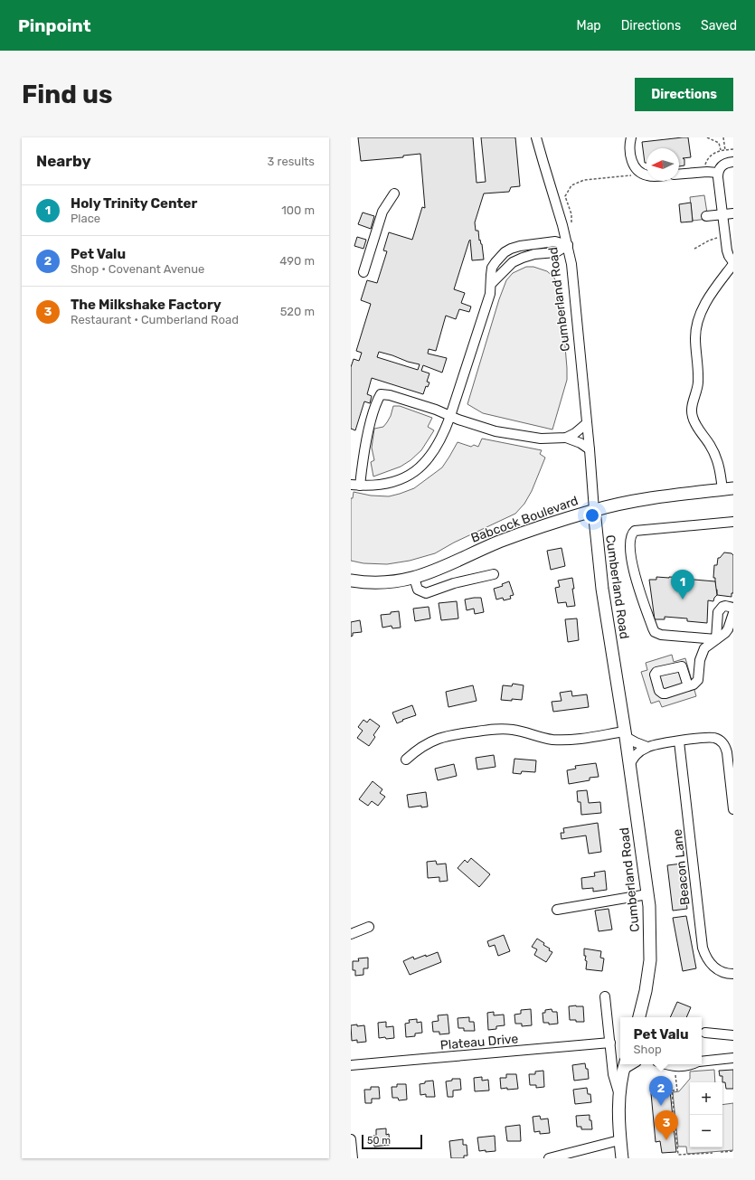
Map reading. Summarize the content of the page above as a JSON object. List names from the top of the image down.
{
  "streets": {
    "main road": ["Cumberland Road", "Babcock Boulevard"],
    "street": ["Beacon Lane", "Plateau Drive"]
  },
  "crossings": [
    ["Cumberland Road", "Babcock Boulevard"]
  ],
  "scale_bar": "50 m",
  "north": "left",
  "page": {
    "header": "Pinpoint",
    "nav": ["Map", "Directions", "Saved"],
    "buttons": "Directions",
    "title": "Find us",
    "heading": ["Nearby", "3 results"],
    "list": [
      {
        "mark": "1",
        "name": "Holy Trinity Center",
        "note": "Place",
        "value": "100 m"
      },
      {
        "mark": "2",
        "name": "Pet Valu",
        "note": "Shop · Covenant Avenue",
        "value": "490 m"
      },
      {
        "mark": "3",
        "name": "The Milkshake Factory",
        "note": "Restaurant · Cumberland Road",
        "value": "520 m"
      }
    ],
    "pins": ["1", "2", "3"],
    "popup": ["Pet Valu", "Shop"],
    "map_buttons": ["+", "−"],
    "scale": "50 m"
  }
}
